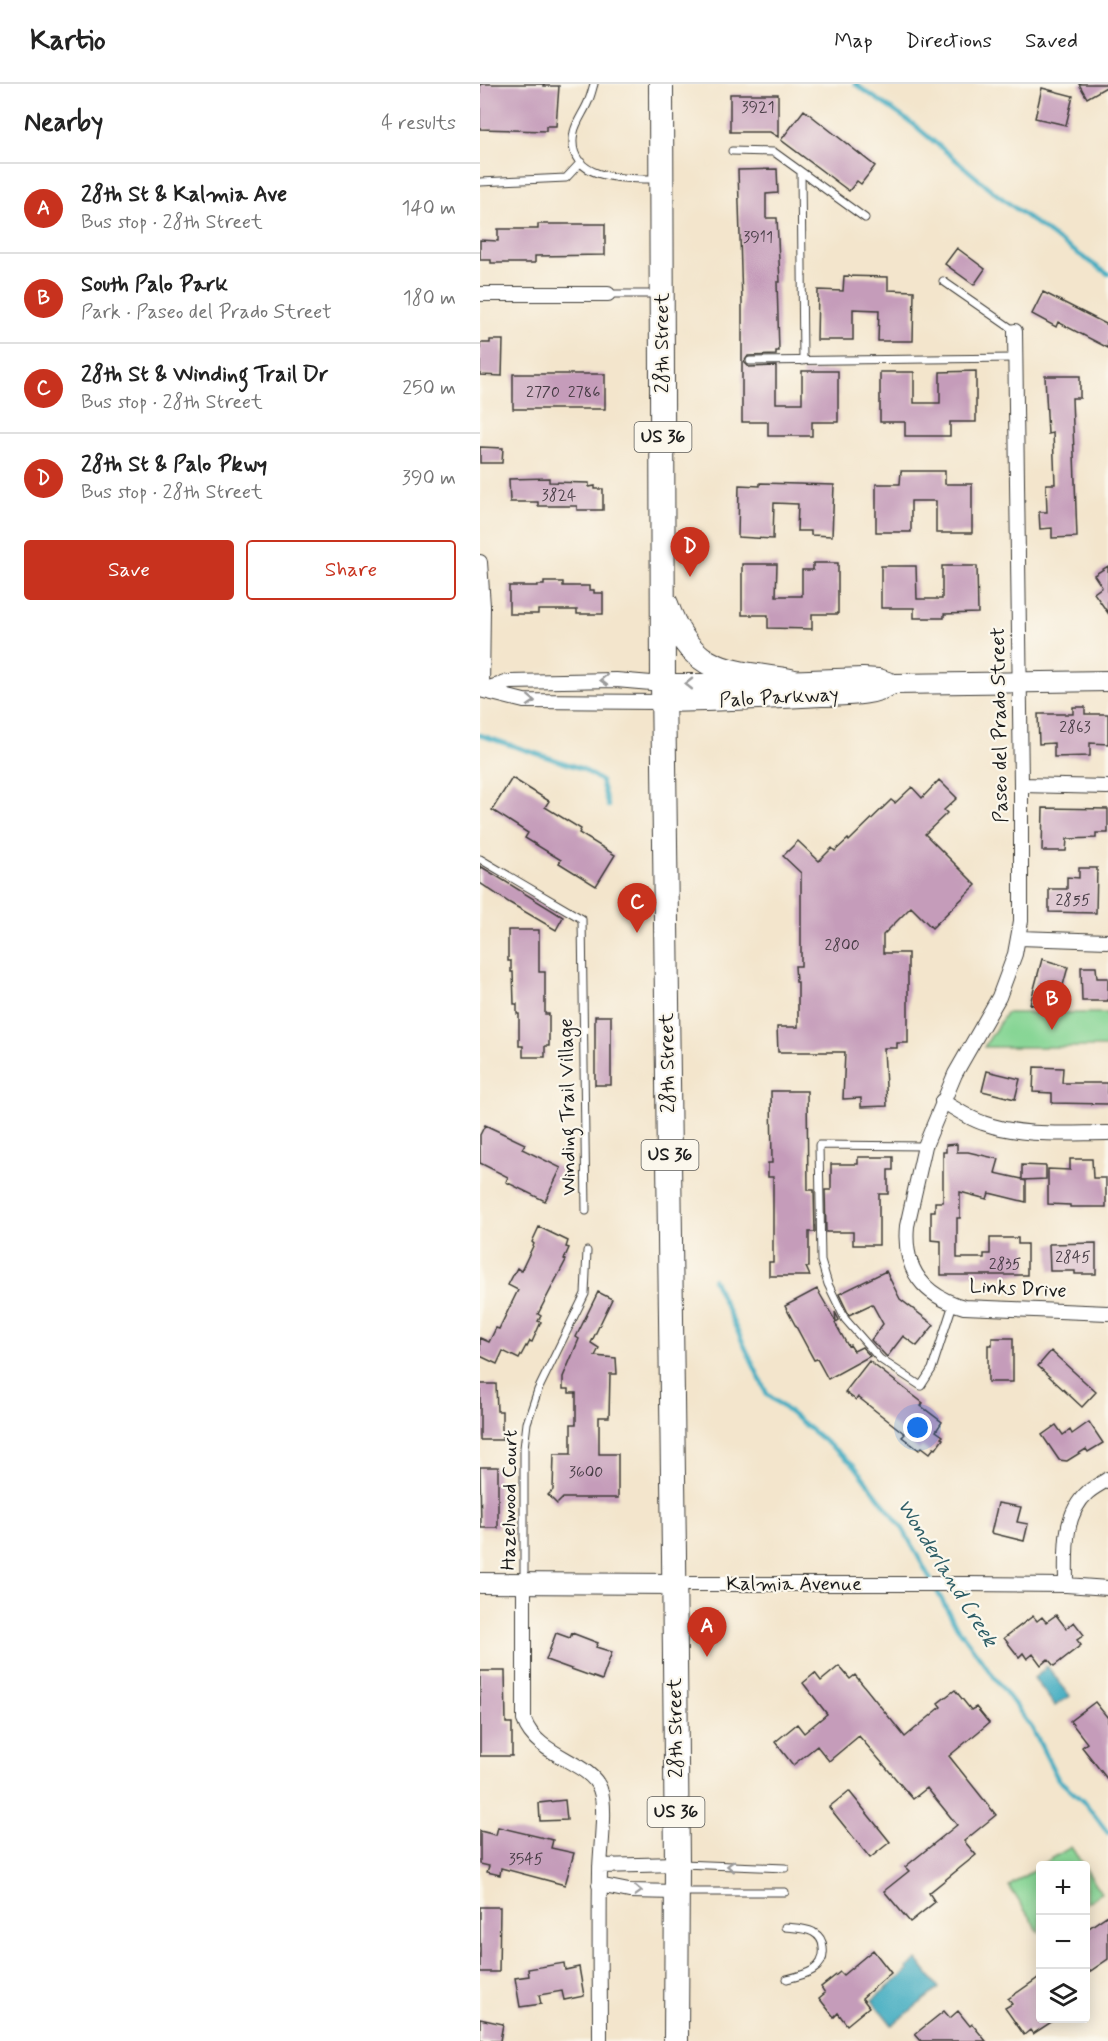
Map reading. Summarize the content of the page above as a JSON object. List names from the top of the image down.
{
  "streets": {
    "highway": ["28th Street", "US 36"],
    "street": [
      "Palo Parkway",
      "Paseo del Prado Street",
      "Links Drive",
      "Kalmia Avenue"
    ],
    "lane": ["Winding Trail Village", "Hazelwood Court"]
  },
  "crossings": [
    ["28th Street", "Palo Parkway"],
    ["28th Street", "Kalmia Avenue"],
    ["Palo Parkway", "Paseo del Prado Street"],
    ["Paseo del Prado Street", "Links Drive"],
    ["Hazelwood Court", "Kalmia Avenue"]
  ],
  "water": ["Wonderland Creek"],
  "house_numbers": [
    "3921",
    "3911",
    "2770",
    "2786",
    "3824",
    "2863",
    "2855",
    "2800",
    "2845",
    "2835",
    "3600",
    "3545"
  ],
  "page": {
    "header": "Kartio",
    "nav": ["Map", "Directions", "Saved"],
    "heading": ["Nearby", "4 results"],
    "list": [
      {
        "mark": "A",
        "name": "28th St & Kalmia Ave",
        "note": "Bus stop · 28th Street",
        "value": "140 m"
      },
      {
        "mark": "B",
        "name": "South Palo Park",
        "note": "Park · Paseo del Prado Street",
        "value": "180 m"
      },
      {
        "mark": "C",
        "name": "28th St & Winding Trail Dr",
        "note": "Bus stop · 28th Street",
        "value": "250 m"
      },
      {
        "mark": "D",
        "name": "28th St & Palo Pkwy",
        "note": "Bus stop · 28th Street",
        "value": "390 m"
      }
    ],
    "buttons": ["Save", "Share"],
    "pins": [
      "D",
      "C",
      "B",
      "A"
    ],
    "map_buttons": ["+", "−"]
  }
}
